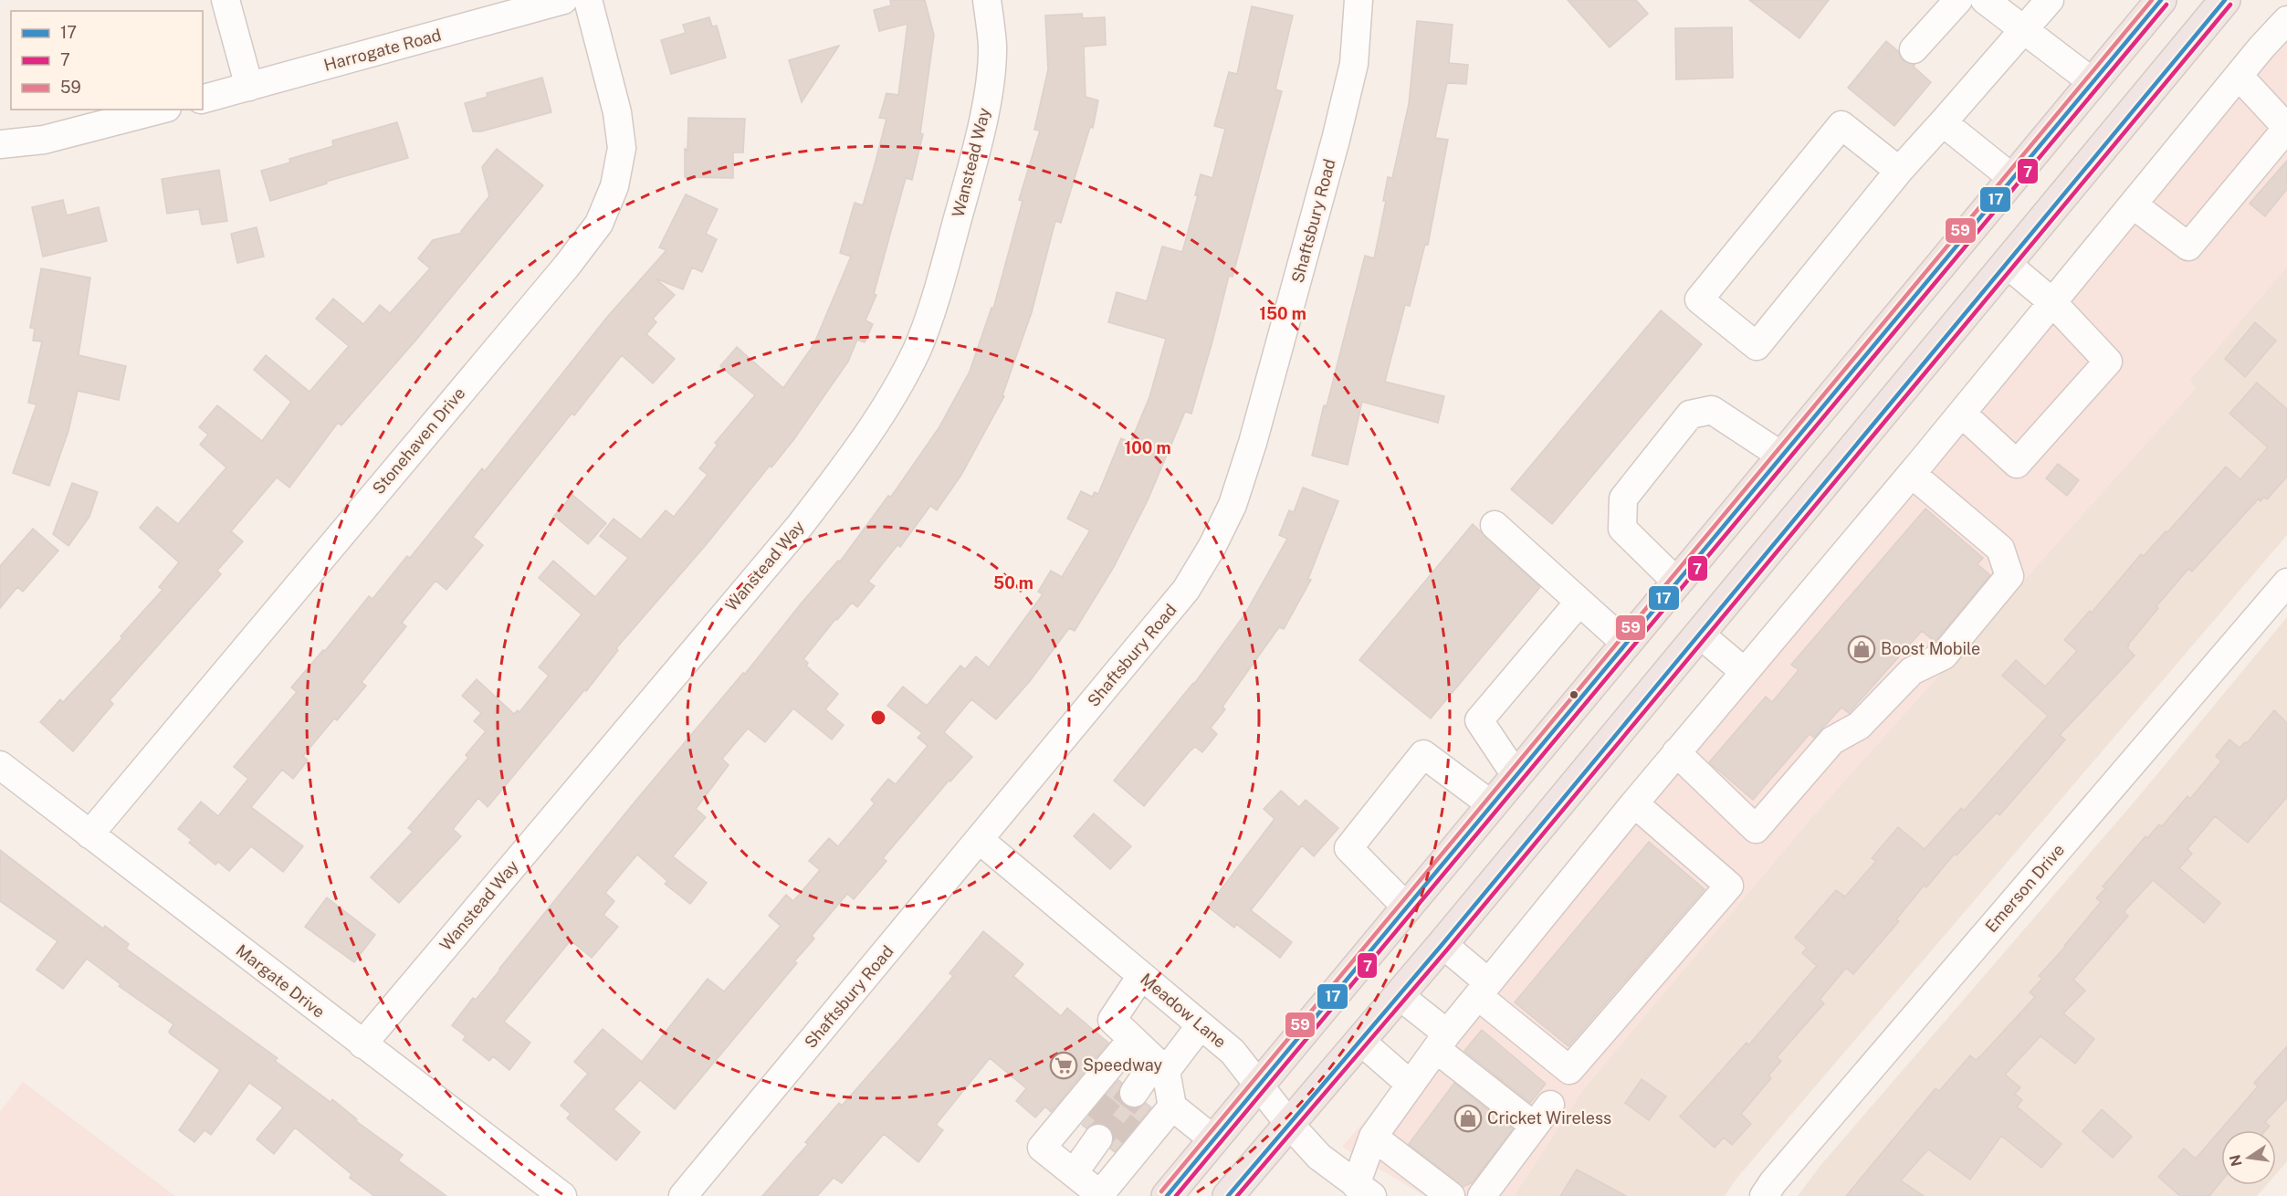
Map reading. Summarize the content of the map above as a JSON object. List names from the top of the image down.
{
  "streets": {
    "street": [
      "Harrogate Road",
      "Wanstead Way",
      "Shaftsbury Road",
      "Stonehaven Drive",
      "Emerson Drive",
      "Margate Drive",
      "Meadow Lane"
    ]
  },
  "crossings": [
    ["Wanstead Way", "Margate Drive"],
    ["Shaftsbury Road", "Meadow Lane"],
    ["Stonehaven Drive", "Margate Drive"]
  ],
  "places": {
    "shop": ["Boost Mobile", "Cricket Wireless"],
    "supermarket": ["Speedway"]
  },
  "lines": ["transit line 17", "transit line 59", "transit line 7"],
  "legend": ["17", "7", "59"],
  "north": "left",
  "rings": ["150 m", "100 m", "50 m"]
}
